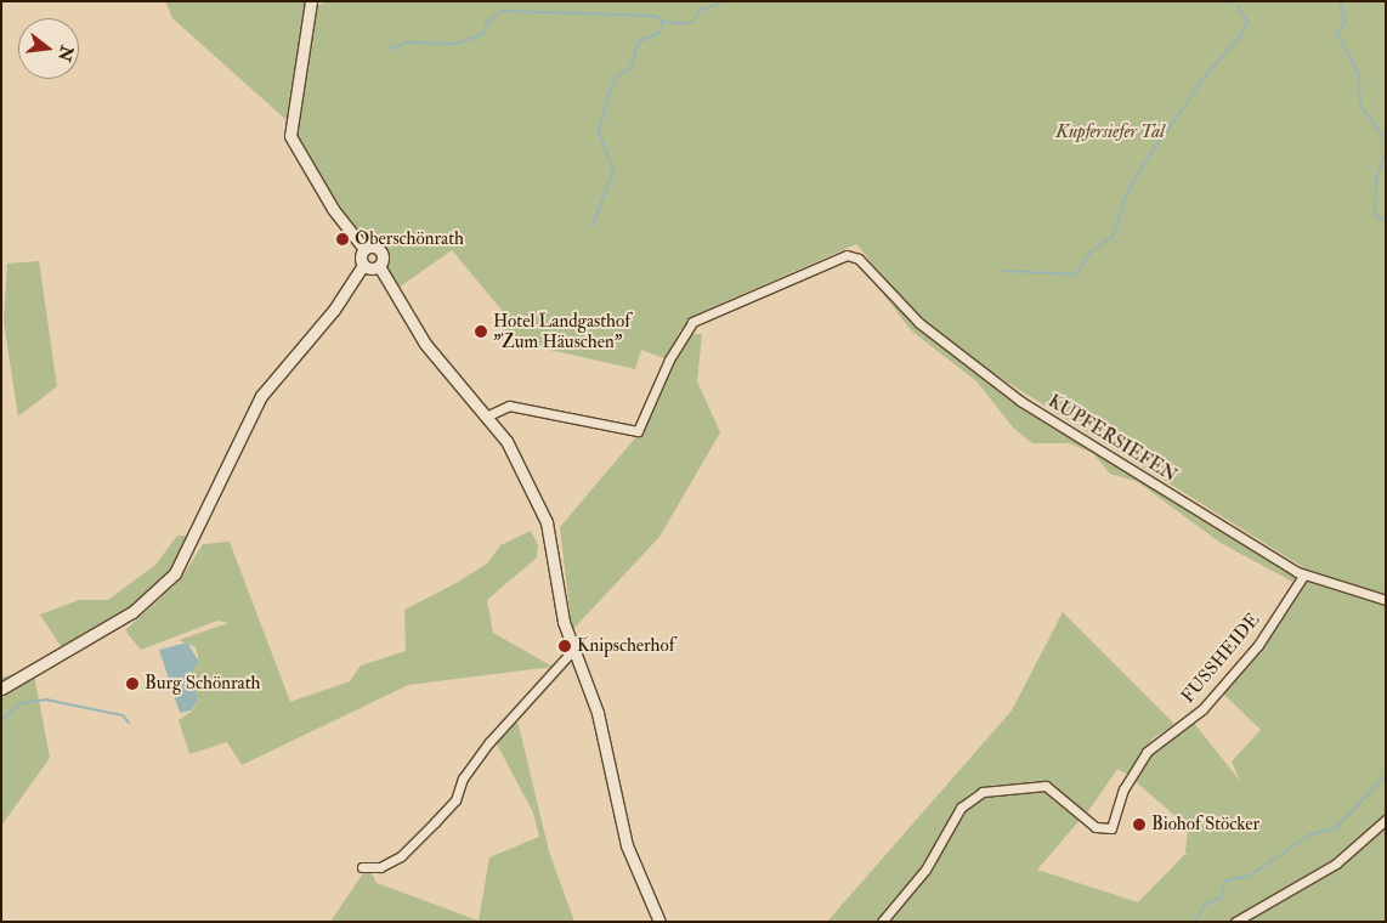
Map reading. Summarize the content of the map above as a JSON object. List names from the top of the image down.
{
  "streets": {
    "street": ["KUPFERSIEFEN", "FUSSHEIDE"]
  },
  "crossings": [
    ["KUPFERSIEFEN", "FUSSHEIDE"]
  ],
  "parks": ["Kupfersiefer Tal"],
  "places": [
    "Oberschönrath",
    "Hotel Landgasthof \"Zum Häuschen\"",
    "Knipscherhof",
    "Burg Schönrath",
    "Biohof Stöcker"
  ],
  "north": "right"
}
